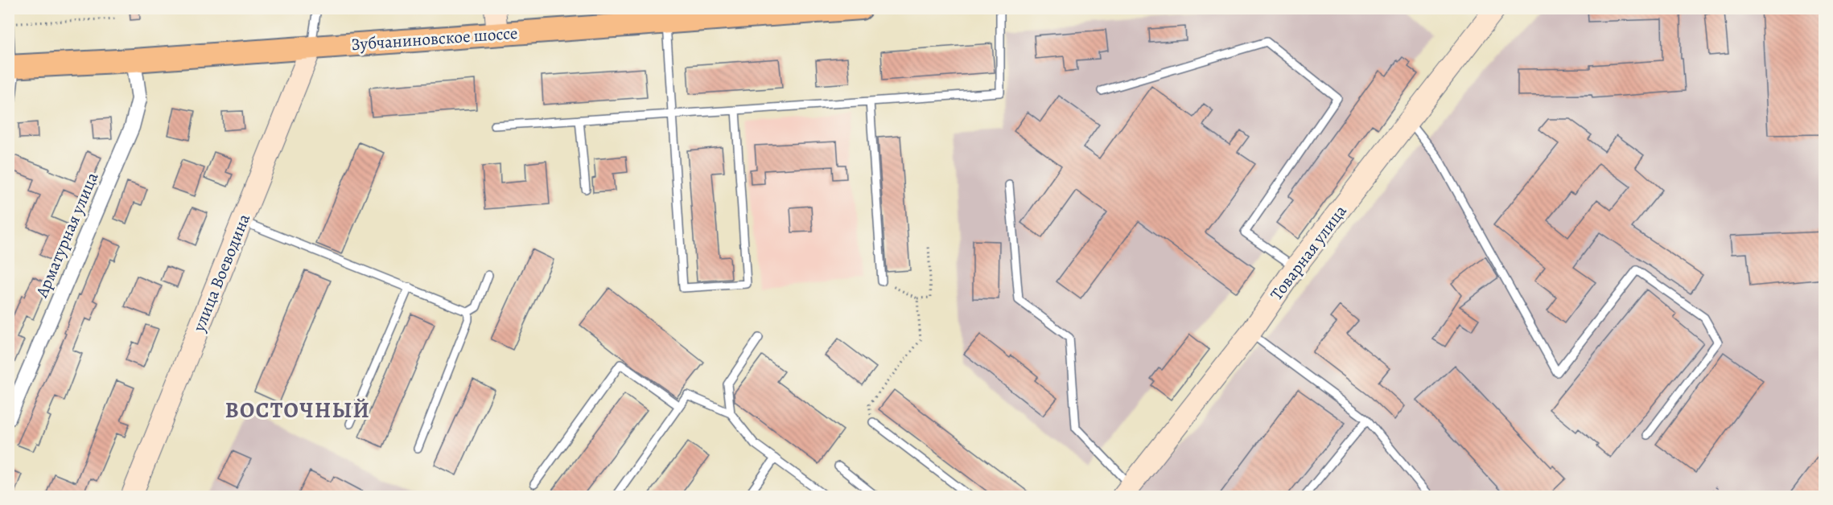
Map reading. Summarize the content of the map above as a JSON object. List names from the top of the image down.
{
  "streets": {
    "main road": ["Зубчаниновское шоссе"],
    "street": ["Арматурная улица", "Товарная улица", "улица Воеводина"]
  },
  "crossings": [
    ["Зубчаниновское шоссе", "Арматурная улица"],
    ["Зубчаниновское шоссе", "улица Воеводина"]
  ],
  "districts": ["ВОСТОЧНЫЙ"]
}
